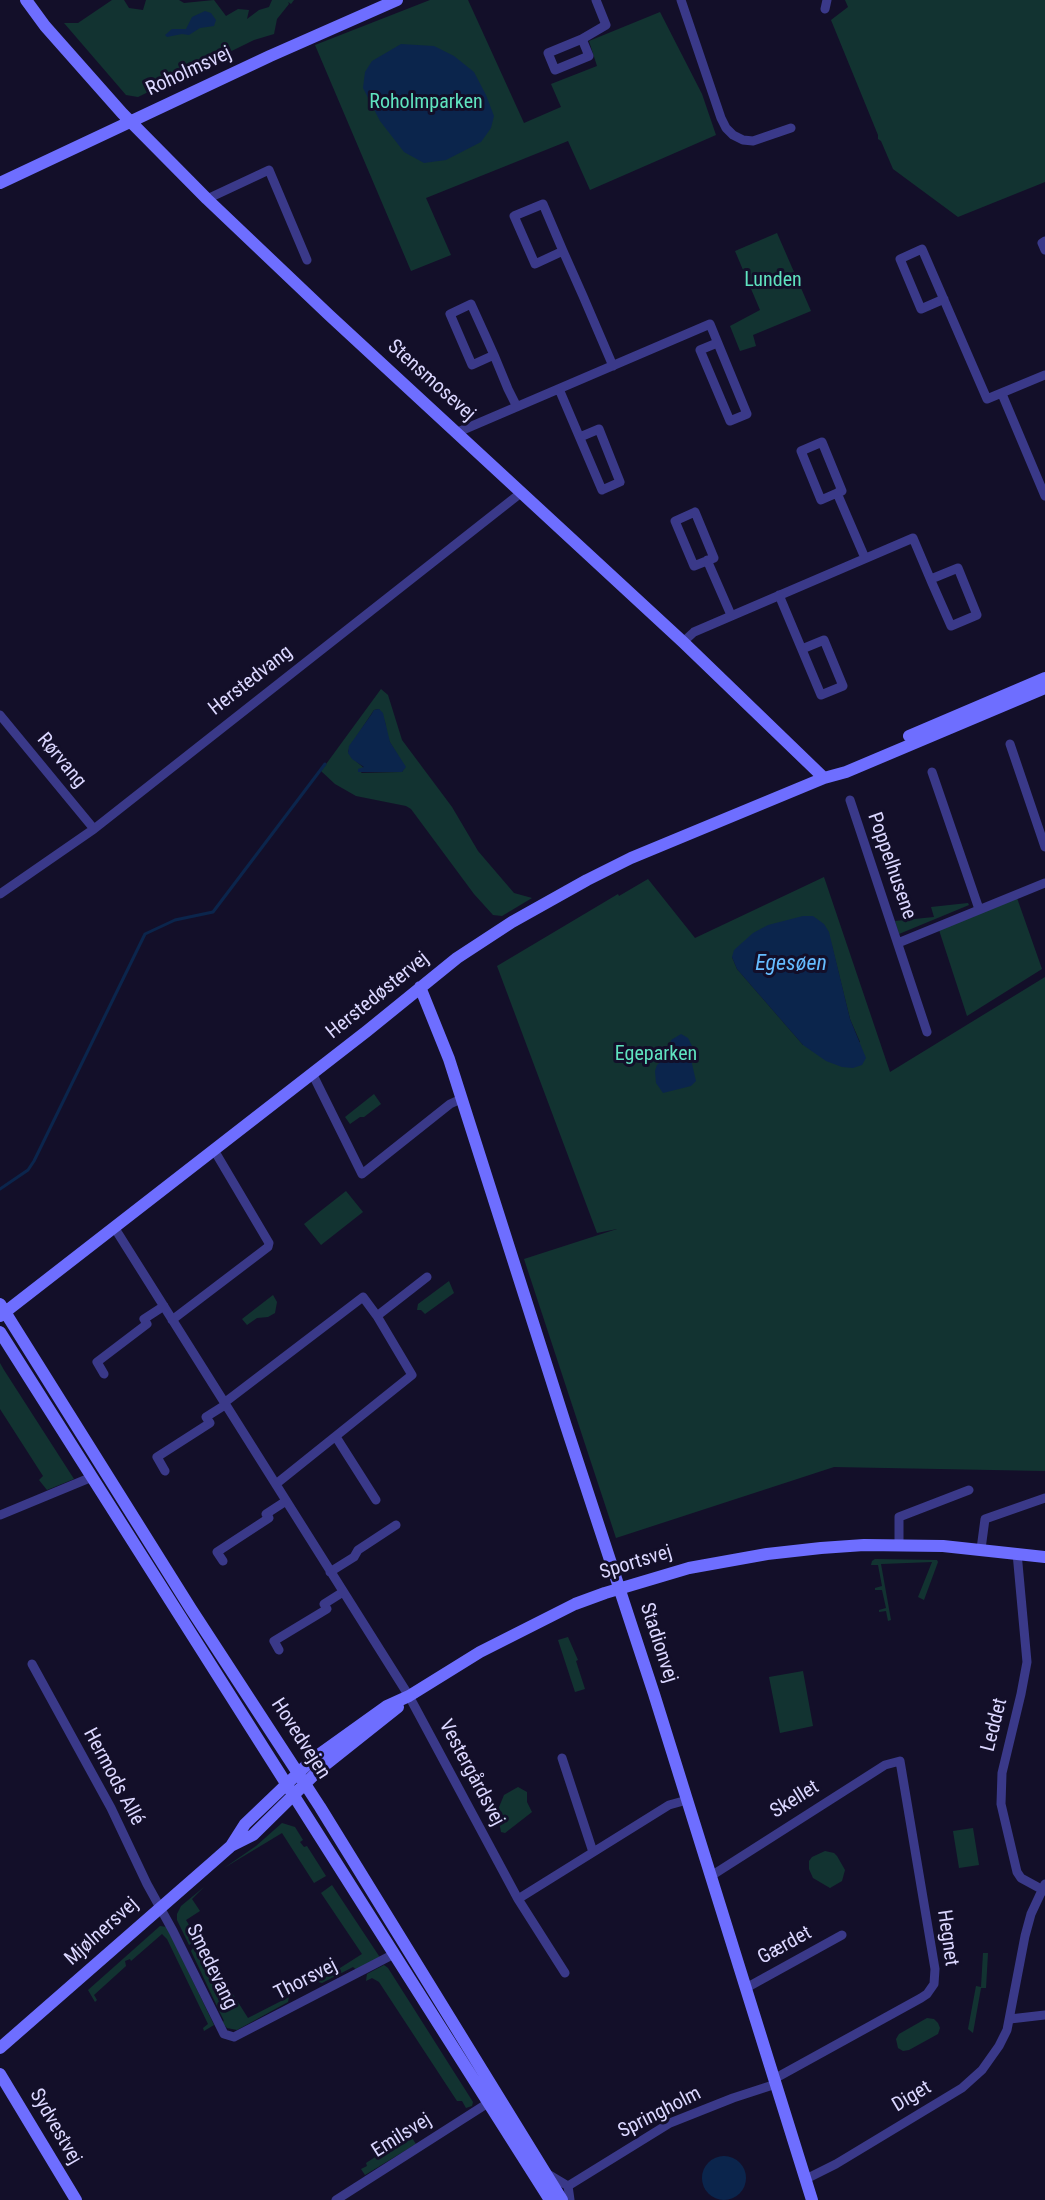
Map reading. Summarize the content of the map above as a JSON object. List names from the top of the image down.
{
  "streets": {
    "street": [
      "Roholmsvej",
      "Stensmosevej",
      "Herstedvang",
      "Rørvang",
      "Poppelhusene",
      "Herstedøstervej",
      "Sportsvej",
      "Stadionvej",
      "Leddet",
      "Hovedvejen",
      "Vestergårdsvej",
      "Hermods Allé",
      "Skellet",
      "Mjølnersvej",
      "Hegnet",
      "Gærdet",
      "Smedevang",
      "Thorsvej",
      "Diget",
      "Springholm",
      "Sydvestvej",
      "Emilsvej"
    ]
  },
  "crossings": [
    ["Roholmsvej", "Stensmosevej"],
    ["Stensmosevej", "Herstedvang"],
    ["Stensmosevej", "Herstedøstervej"],
    ["Herstedvang", "Rørvang"],
    ["Herstedøstervej", "Stadionvej"],
    ["Herstedøstervej", "Hovedvejen"],
    ["Herstedøstervej", "Vestergårdsvej"],
    ["Sportsvej", "Stadionvej"],
    ["Sportsvej", "Leddet"],
    ["Sportsvej", "Hovedvejen"],
    ["Sportsvej", "Vestergårdsvej"],
    ["Sportsvej", "Mjølnersvej"],
    ["Stadionvej", "Skellet"],
    ["Stadionvej", "Hegnet"],
    ["Stadionvej", "Gærdet"],
    ["Stadionvej", "Diget"],
    ["Stadionvej", "Springholm"],
    ["Leddet", "Diget"],
    ["Hovedvejen", "Mjølnersvej"],
    ["Hovedvejen", "Thorsvej"],
    ["Hovedvejen", "Emilsvej"],
    ["Hermods Allé", "Mjølnersvej"],
    ["Hermods Allé", "Smedevang"],
    ["Skellet", "Hegnet"],
    ["Mjølnersvej", "Smedevang"],
    ["Hegnet", "Springholm"],
    ["Smedevang", "Thorsvej"]
  ],
  "water": ["Egesøen"],
  "parks": ["Roholmparken", "Lunden", "Egeparken"]
}
